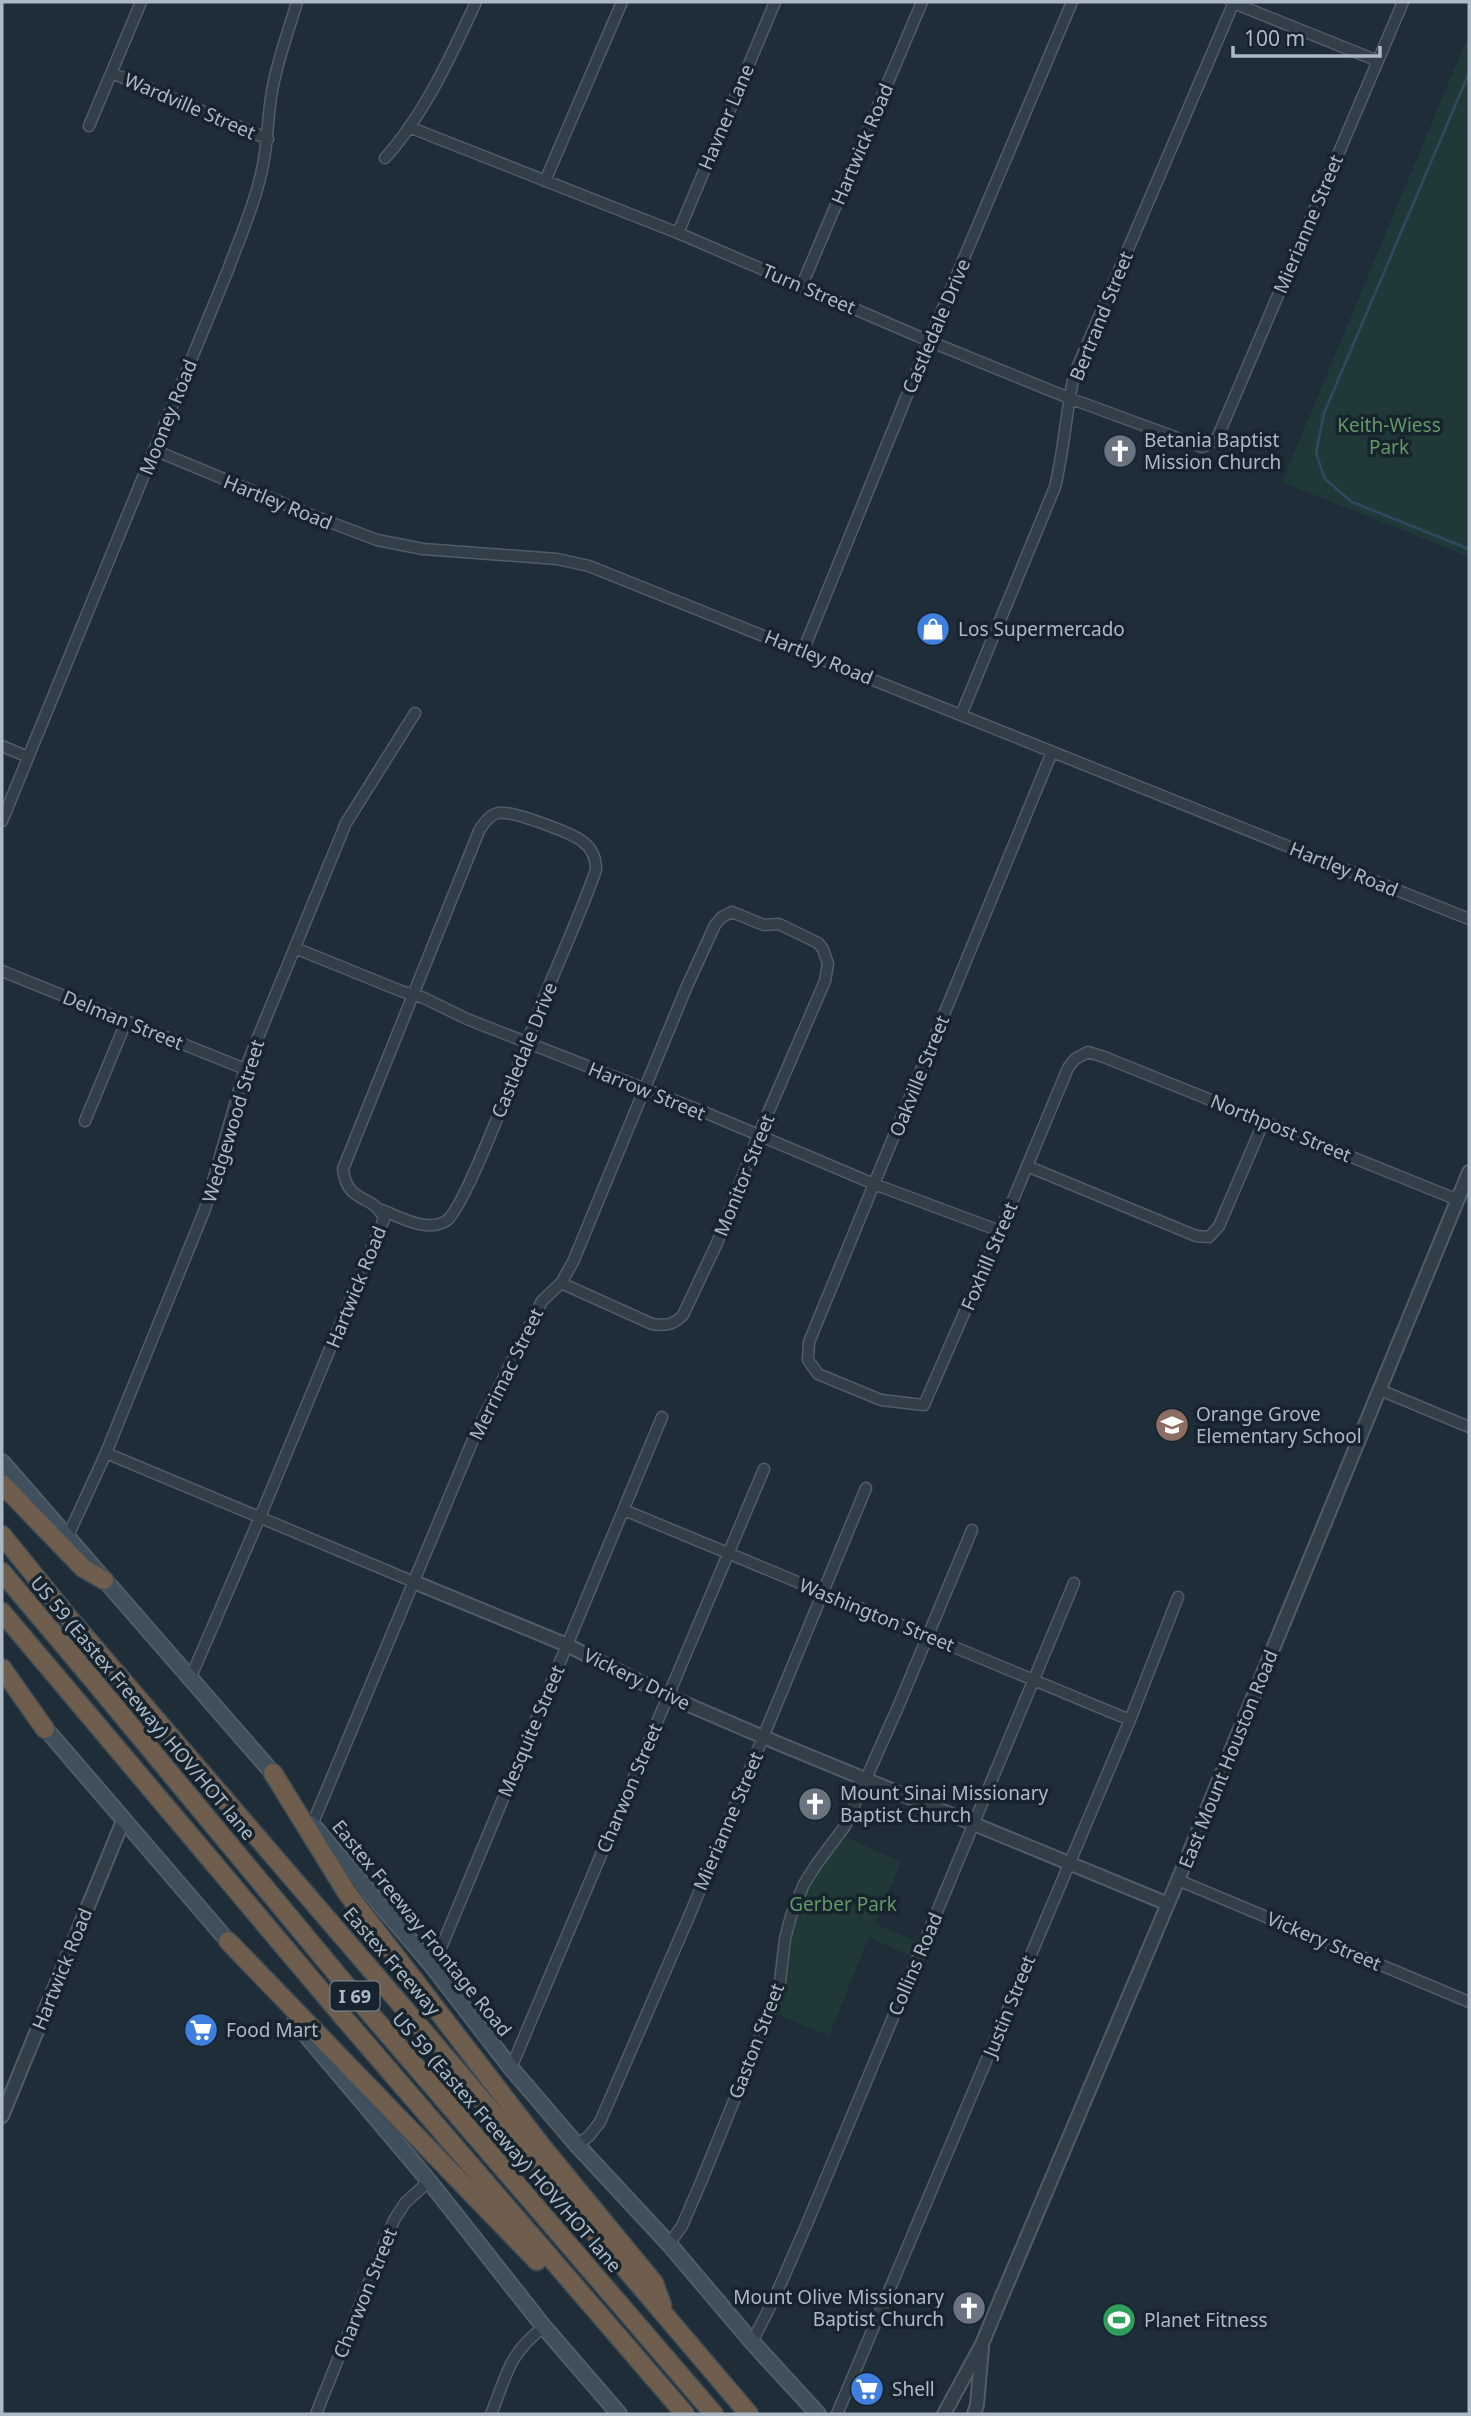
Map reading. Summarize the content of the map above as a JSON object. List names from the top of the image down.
{
  "streets": {
    "highway": ["US 59 (Eastex Freeway) HOV/HOT lane", "Eastex Freeway", "I 69"],
    "main road": ["Eastex Freeway Frontage Road"],
    "street": [
      "Wardville Street",
      "Havner Lane",
      "Hartwick Road",
      "Mierianne Street",
      "Turn Street",
      "Bertrand Street",
      "Castledale Drive",
      "Mooney Road",
      "Hartley Road",
      "Delman Street",
      "Oakville Street",
      "Harrow Street",
      "Wedgewood Street",
      "Northpost Street",
      "Monitor Street",
      "Foxhill Street",
      "Merrimac Street",
      "Washington Street",
      "Vickery Drive",
      "Mesquite Street",
      "East Mount Houston Road",
      "Charwon Street",
      "Vickery Street",
      "Collins Road",
      "Justin Street",
      "Gaston Street"
    ]
  },
  "crossings": [
    ["Wardville Street", "Mooney Road"],
    ["Havner Lane", "Turn Street"],
    ["Hartwick Road", "Turn Street"],
    ["Hartwick Road", "Castledale Drive"],
    ["Hartwick Road", "Harrow Street"],
    ["Hartwick Road", "Vickery Drive"],
    ["Hartwick Road", "Eastex Freeway Frontage Road"],
    ["Mierianne Street", "Turn Street"],
    ["Mierianne Street", "Washington Street"],
    ["Mierianne Street", "Vickery Drive"],
    ["Mierianne Street", "Eastex Freeway Frontage Road"],
    ["Turn Street", "Bertrand Street"],
    ["Turn Street", "Castledale Drive"],
    ["Bertrand Street", "Hartley Road"],
    ["Castledale Drive", "Hartley Road"],
    ["Castledale Drive", "Harrow Street"],
    ["Mooney Road", "Hartley Road"],
    ["Hartley Road", "Oakville Street"],
    ["Delman Street", "Wedgewood Street"],
    ["Oakville Street", "Harrow Street"],
    ["Oakville Street", "Foxhill Street"],
    ["Harrow Street", "Wedgewood Street"],
    ["Harrow Street", "Monitor Street"],
    ["Harrow Street", "Foxhill Street"],
    ["Harrow Street", "Merrimac Street"],
    ["Wedgewood Street", "Vickery Drive"],
    ["Wedgewood Street", "Eastex Freeway Frontage Road"],
    ["Northpost Street", "Foxhill Street"],
    ["Northpost Street", "East Mount Houston Road"],
    ["Monitor Street", "Merrimac Street"],
    ["Merrimac Street", "Vickery Drive"],
    ["Merrimac Street", "Eastex Freeway Frontage Road"],
    ["Washington Street", "Mesquite Street"],
    ["Washington Street", "Charwon Street"],
    ["Washington Street", "Collins Road"],
    ["Washington Street", "Justin Street"],
    ["Washington Street", "Gaston Street"],
    ["Vickery Drive", "Mesquite Street"],
    ["Vickery Drive", "East Mount Houston Road"],
    ["Vickery Drive", "Charwon Street"],
    ["Vickery Drive", "Collins Road"],
    ["Vickery Drive", "Justin Street"],
    ["Vickery Drive", "Gaston Street"],
    ["Mesquite Street", "Eastex Freeway Frontage Road"],
    ["East Mount Houston Road", "Vickery Street"],
    ["Charwon Street", "Eastex Freeway Frontage Road"],
    ["Eastex Freeway Frontage Road", "Collins Road"],
    ["Eastex Freeway Frontage Road", "Gaston Street"]
  ],
  "parks": ["Keith-Wiess Park", "Gerber Park"],
  "places": {
    "church": ["Betania Baptist Mission Church", "Mount Sinai Missionary Baptist Church", "Mount Olive Missionary Baptist Church"],
    "shop": ["Los Supermercado"],
    "school or university": ["Orange Grove Elementary School"],
    "supermarket": ["Food Mart", "Shell"],
    "sports": ["Planet Fitness"]
  },
  "scale_bar": "100 m"
}
